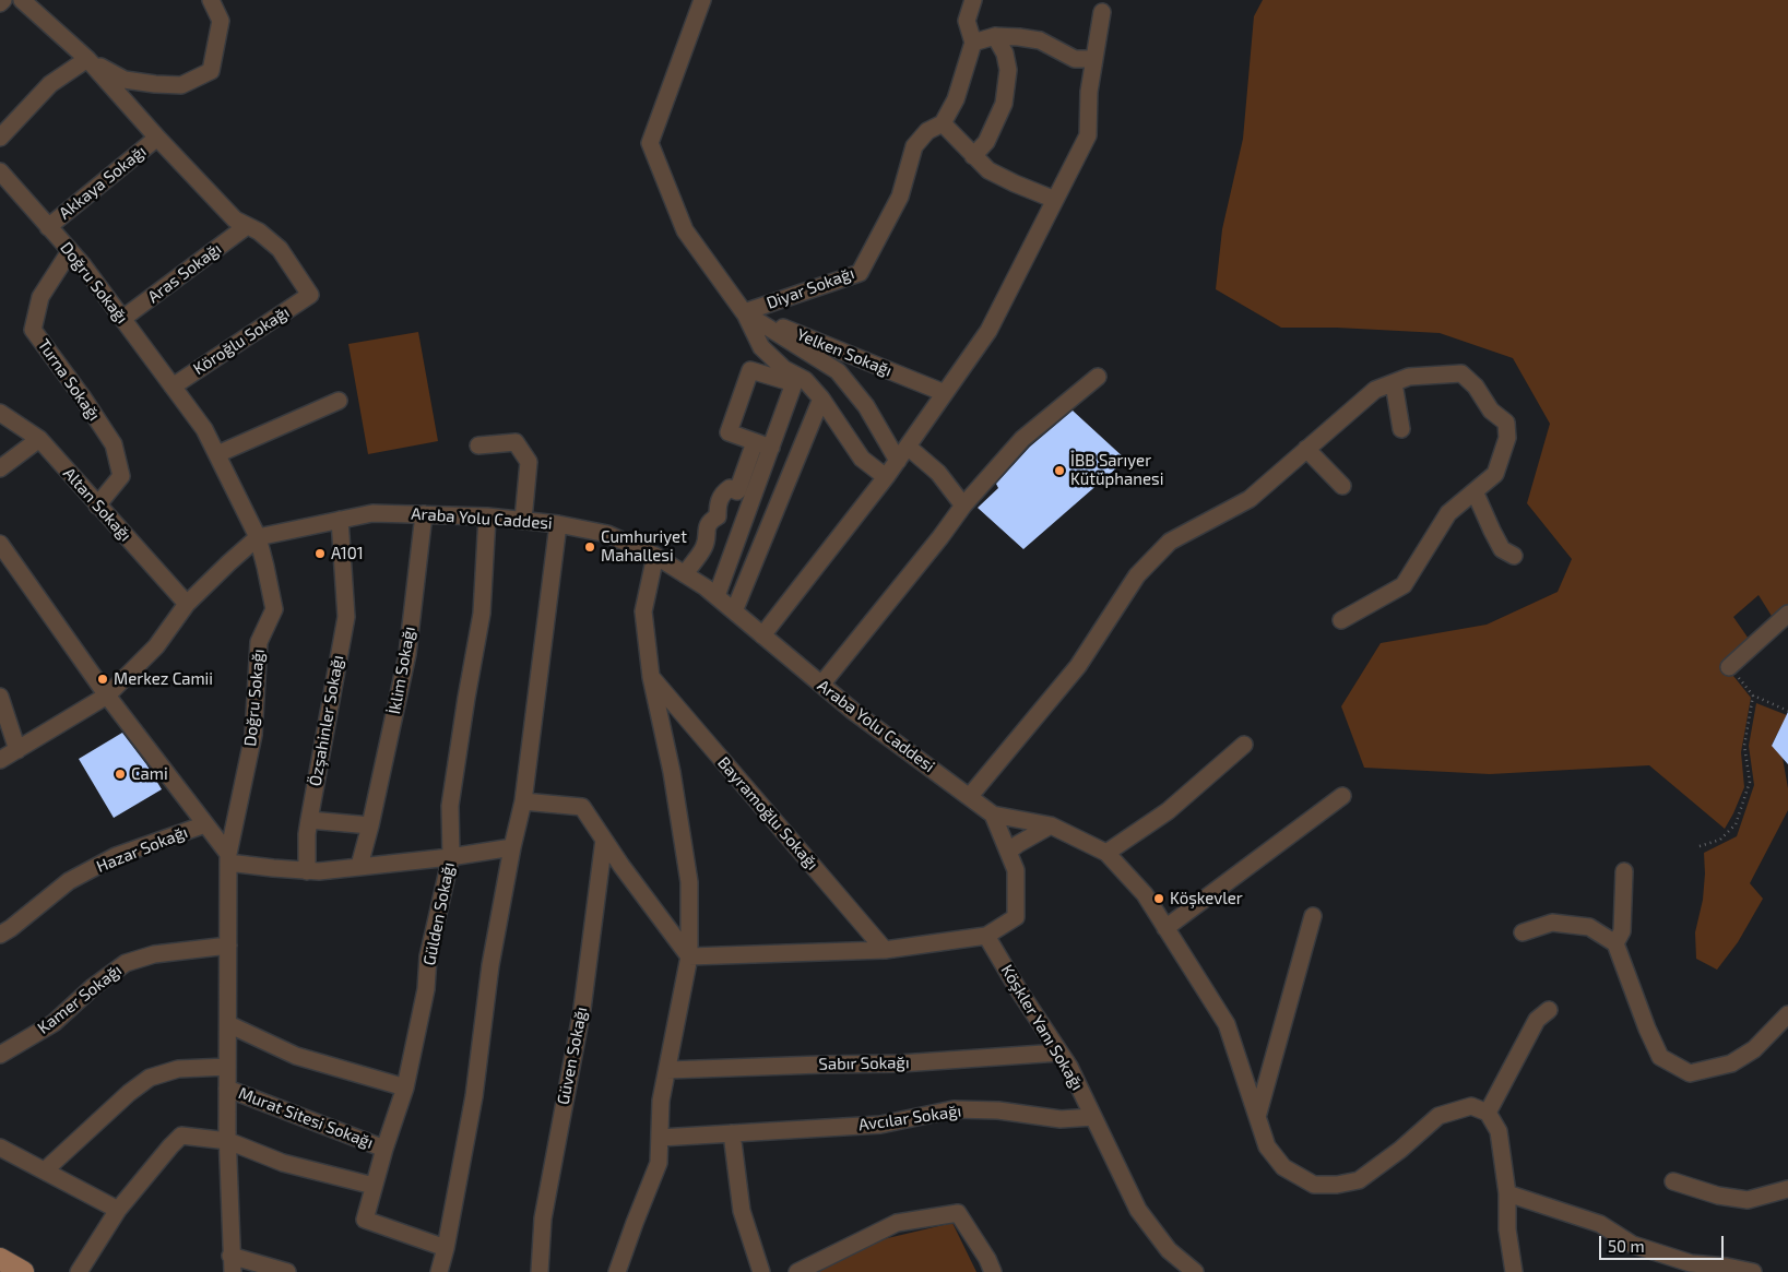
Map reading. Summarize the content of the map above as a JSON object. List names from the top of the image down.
{
  "streets": {
    "street": [
      "Akkaya Sokağı",
      "Aras Sokağı",
      "Doğru Sokağı",
      "Diyar Sokağı",
      "Köroğlu Sokağı",
      "Yelken Sokağı",
      "Turna Sokağı",
      "Altan Sokağı",
      "Araba Yolu Caddesi",
      "İklim Sokağı",
      "Özşahinler Sokağı",
      "Bayramoğlu Sokağı",
      "Hazar Sokağı",
      "Gülden Sokağı",
      "Kamer Sokağı",
      "Köşkler Yanı Sokağı",
      "Güven Sokağı",
      "Sabır Sokağı",
      "Murat Sitesi Sokağı",
      "Avcılar Sokağı"
    ]
  },
  "crossings": [
    ["Akkaya Sokağı", "Doğru Sokağı"],
    ["Aras Sokağı", "Doğru Sokağı"],
    ["Aras Sokağı", "Köroğlu Sokağı"],
    ["Doğru Sokağı", "Köroğlu Sokağı"],
    ["Doğru Sokağı", "Turna Sokağı"],
    ["Doğru Sokağı", "Araba Yolu Caddesi"],
    ["Doğru Sokağı", "Kamer Sokağı"],
    ["Doğru Sokağı", "Murat Sitesi Sokağı"],
    ["Diyar Sokağı", "Yelken Sokağı"],
    ["Turna Sokağı", "Altan Sokağı"],
    ["Altan Sokağı", "Araba Yolu Caddesi"],
    ["Araba Yolu Caddesi", "İklim Sokağı"],
    ["Araba Yolu Caddesi", "Özşahinler Sokağı"],
    ["Araba Yolu Caddesi", "Gülden Sokağı"],
    ["Gülden Sokağı", "Murat Sitesi Sokağı"],
    ["Köşkler Yanı Sokağı", "Sabır Sokağı"],
    ["Köşkler Yanı Sokağı", "Avcılar Sokağı"]
  ],
  "places": [
    "İBB Sarıyer Kütüphanesi",
    "Cumhuriyet Mahallesi",
    "A101",
    "Merkez Camii",
    "Cami",
    "Köşkevler"
  ],
  "scale_bar": "50 m"
}
